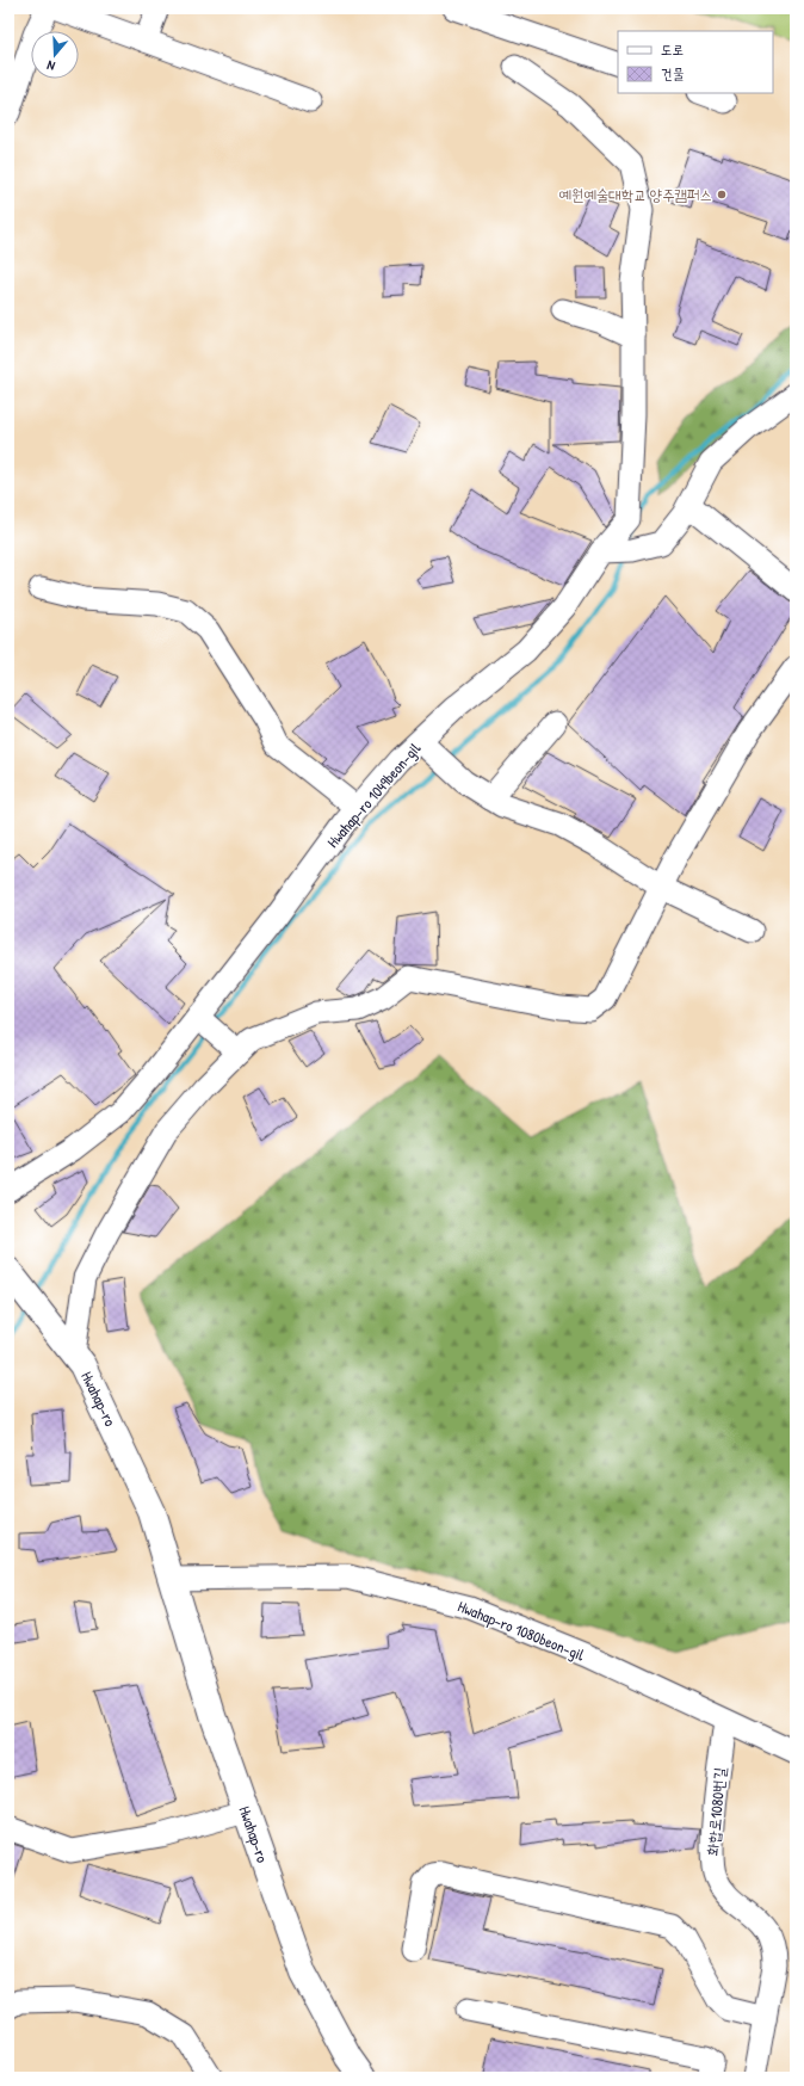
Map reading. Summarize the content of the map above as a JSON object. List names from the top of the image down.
{
  "streets": {
    "main road": ["Hwahap-ro"],
    "street": ["Hwahap-ro 1049beon-gil", "Hwahap-ro 1080beon-gil", "화합로1080번길"]
  },
  "crossings": [
    ["Hwahap-ro", "Hwahap-ro 1080beon-gil"],
    ["Hwahap-ro 1080beon-gil", "화합로1080번길"]
  ],
  "places": ["예원예술대학교 양주캠퍼스"],
  "legend": ["도로", "건물"],
  "north": "bottom"
}
